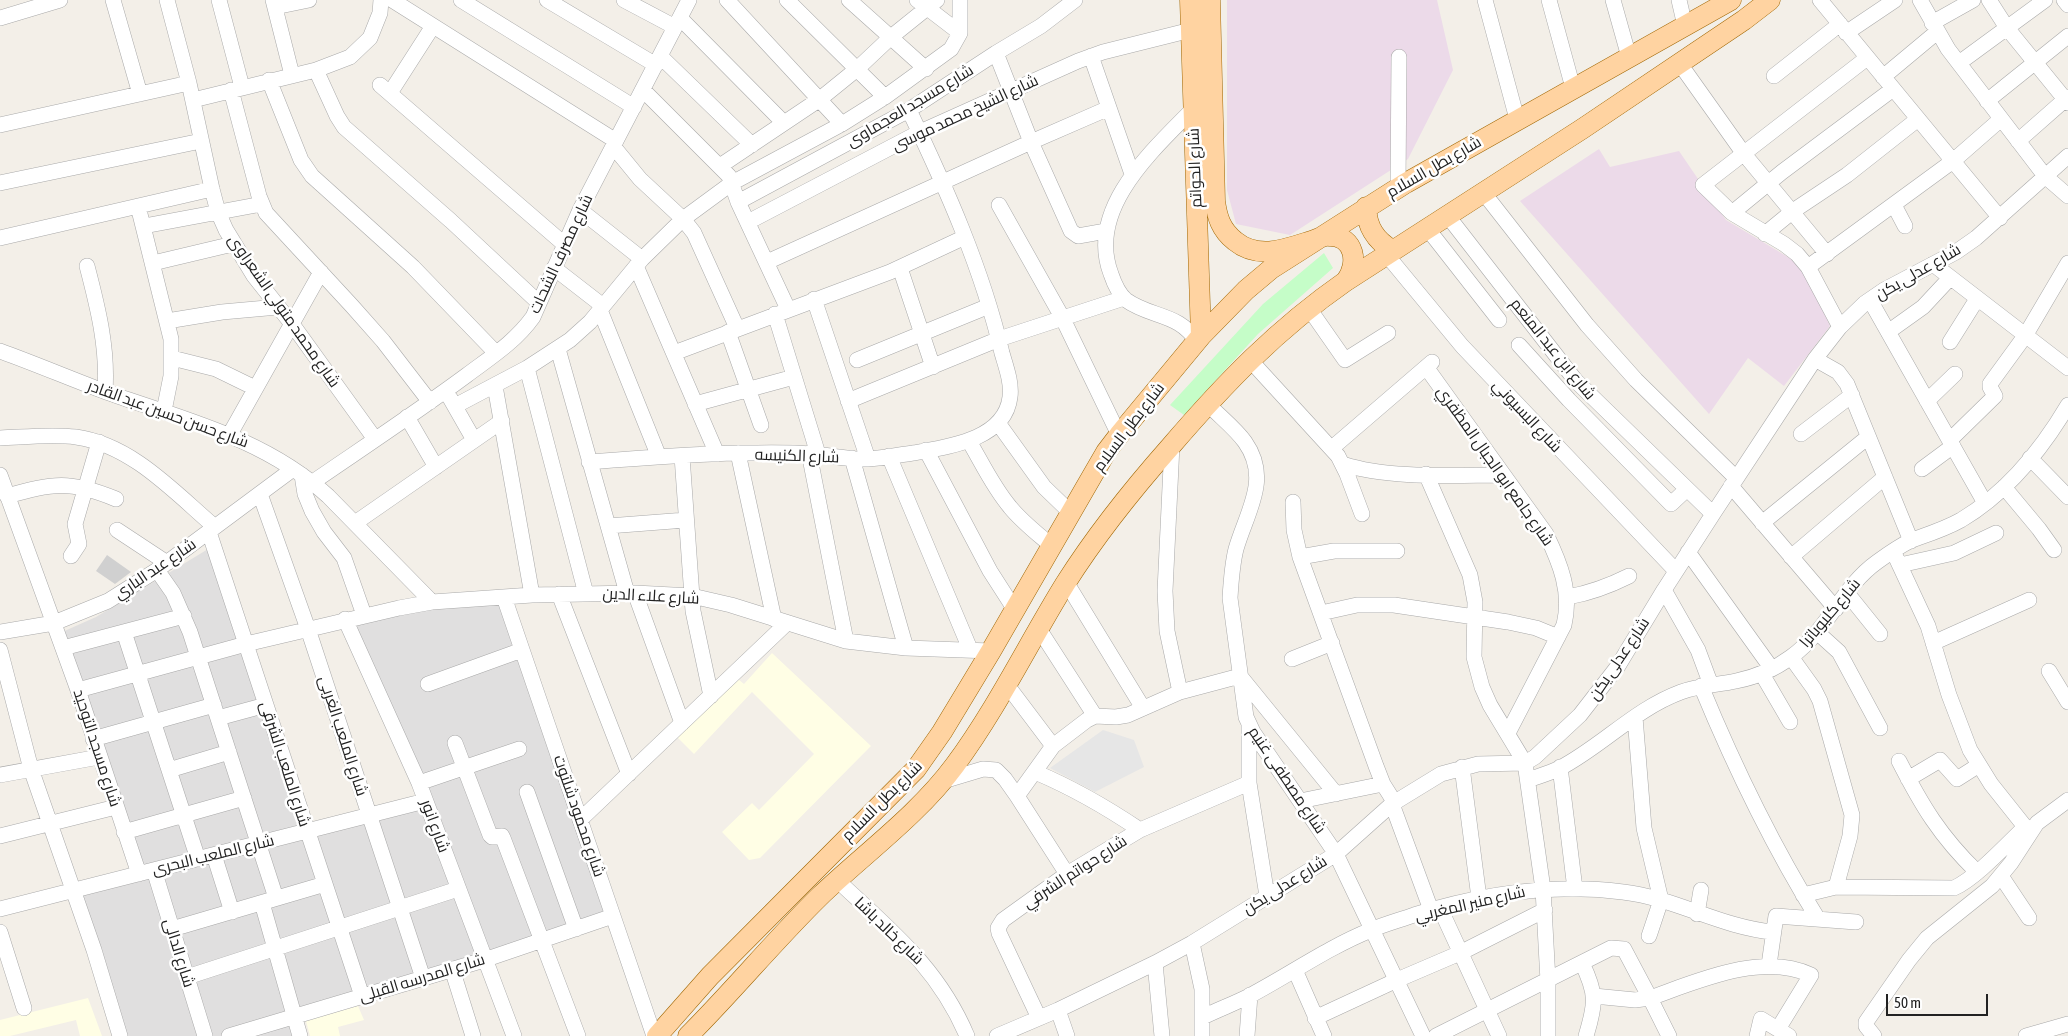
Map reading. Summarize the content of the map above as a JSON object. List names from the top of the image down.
{
  "streets": {
    "main road": ["شارع بطل السلام", "شارع الحواتم"],
    "street": [
      "شارع مسجد العجماوى",
      "شارع الشيخ محمد موسى",
      "شارع مصرف الشحات",
      "شارع عدلى يكن",
      "شارع محمد متولي الشعراوى",
      "شارع ابن عبد المنعم",
      "شارع حسن حسين عبد القادر",
      "شارع البسيوني",
      "شارع الكنيسه",
      "شارع جامع ابو الجبال المظفري",
      "شارع عبد الباري",
      "شارع علاء الدين",
      "شارع كليوباترا",
      "شارع الملعب الغربى",
      "شارع مسجد التوحيد",
      "شارع الملعب الشرقى",
      "شارع مصطفى غنيم",
      "شارع محمود شلتوت",
      "شارع انور",
      "شارع الملعب البحرى",
      "شارع حواتم الشرفي",
      "شارع منير المغربي",
      "شارع خالد باشا",
      "شارع الدالى",
      "شارع المدرسه القبلى"
    ]
  },
  "crossings": [
    ["شارع الشيخ محمد موسى", "شارع الحواتم"],
    ["شارع بطل السلام", "شارع الحواتم"],
    ["شارع بطل السلام", "شارع ابن عبد المنعم"],
    ["شارع بطل السلام", "شارع البسيوني"],
    ["شارع بطل السلام", "شارع علاء الدين"],
    ["شارع بطل السلام", "شارع مصطفى غنيم"],
    ["شارع بطل السلام", "شارع محمود شلتوت"],
    ["شارع بطل السلام", "شارع خالد باشا"],
    ["شارع مصرف الشحات", "شارع محمد متولي الشعراوى"],
    ["شارع مصرف الشحات", "شارع حسن حسين عبد القادر"],
    ["شارع مصرف الشحات", "شارع عبد الباري"],
    ["شارع عدلى يكن", "شارع ابن عبد المنعم"],
    ["شارع عدلى يكن", "شارع البسيوني"],
    ["شارع عدلى يكن", "شارع مصطفى غنيم"],
    ["شارع عدلى يكن", "شارع حواتم الشرفي"],
    ["شارع حسن حسين عبد القادر", "شارع عبد الباري"],
    ["شارع حسن حسين عبد القادر", "شارع علاء الدين"],
    ["شارع عبد الباري", "شارع الملعب الغربى"],
    ["شارع عبد الباري", "شارع مسجد التوحيد"],
    ["شارع عبد الباري", "شارع الملعب الشرقى"],
    ["شارع علاء الدين", "شارع الملعب الغربى"],
    ["شارع علاء الدين", "شارع مسجد التوحيد"],
    ["شارع علاء الدين", "شارع الملعب الشرقى"],
    ["شارع علاء الدين", "شارع محمود شلتوت"],
    ["شارع علاء الدين", "شارع انور"],
    ["شارع الملعب الغربى", "شارع الملعب البحرى"],
    ["شارع الملعب الغربى", "شارع المدرسه القبلى"],
    ["شارع مسجد التوحيد", "شارع الملعب البحرى"],
    ["شارع الملعب الشرقى", "شارع الملعب البحرى"],
    ["شارع الملعب الشرقى", "شارع المدرسه القبلى"],
    ["شارع مصطفى غنيم", "شارع منير المغربي"],
    ["شارع محمود شلتوت", "شارع المدرسه القبلى"],
    ["شارع انور", "شارع الملعب البحرى"],
    ["شارع انور", "شارع المدرسه القبلى"],
    ["شارع الملعب البحرى", "شارع الدالى"]
  ],
  "scale_bar": "50 m"
}
